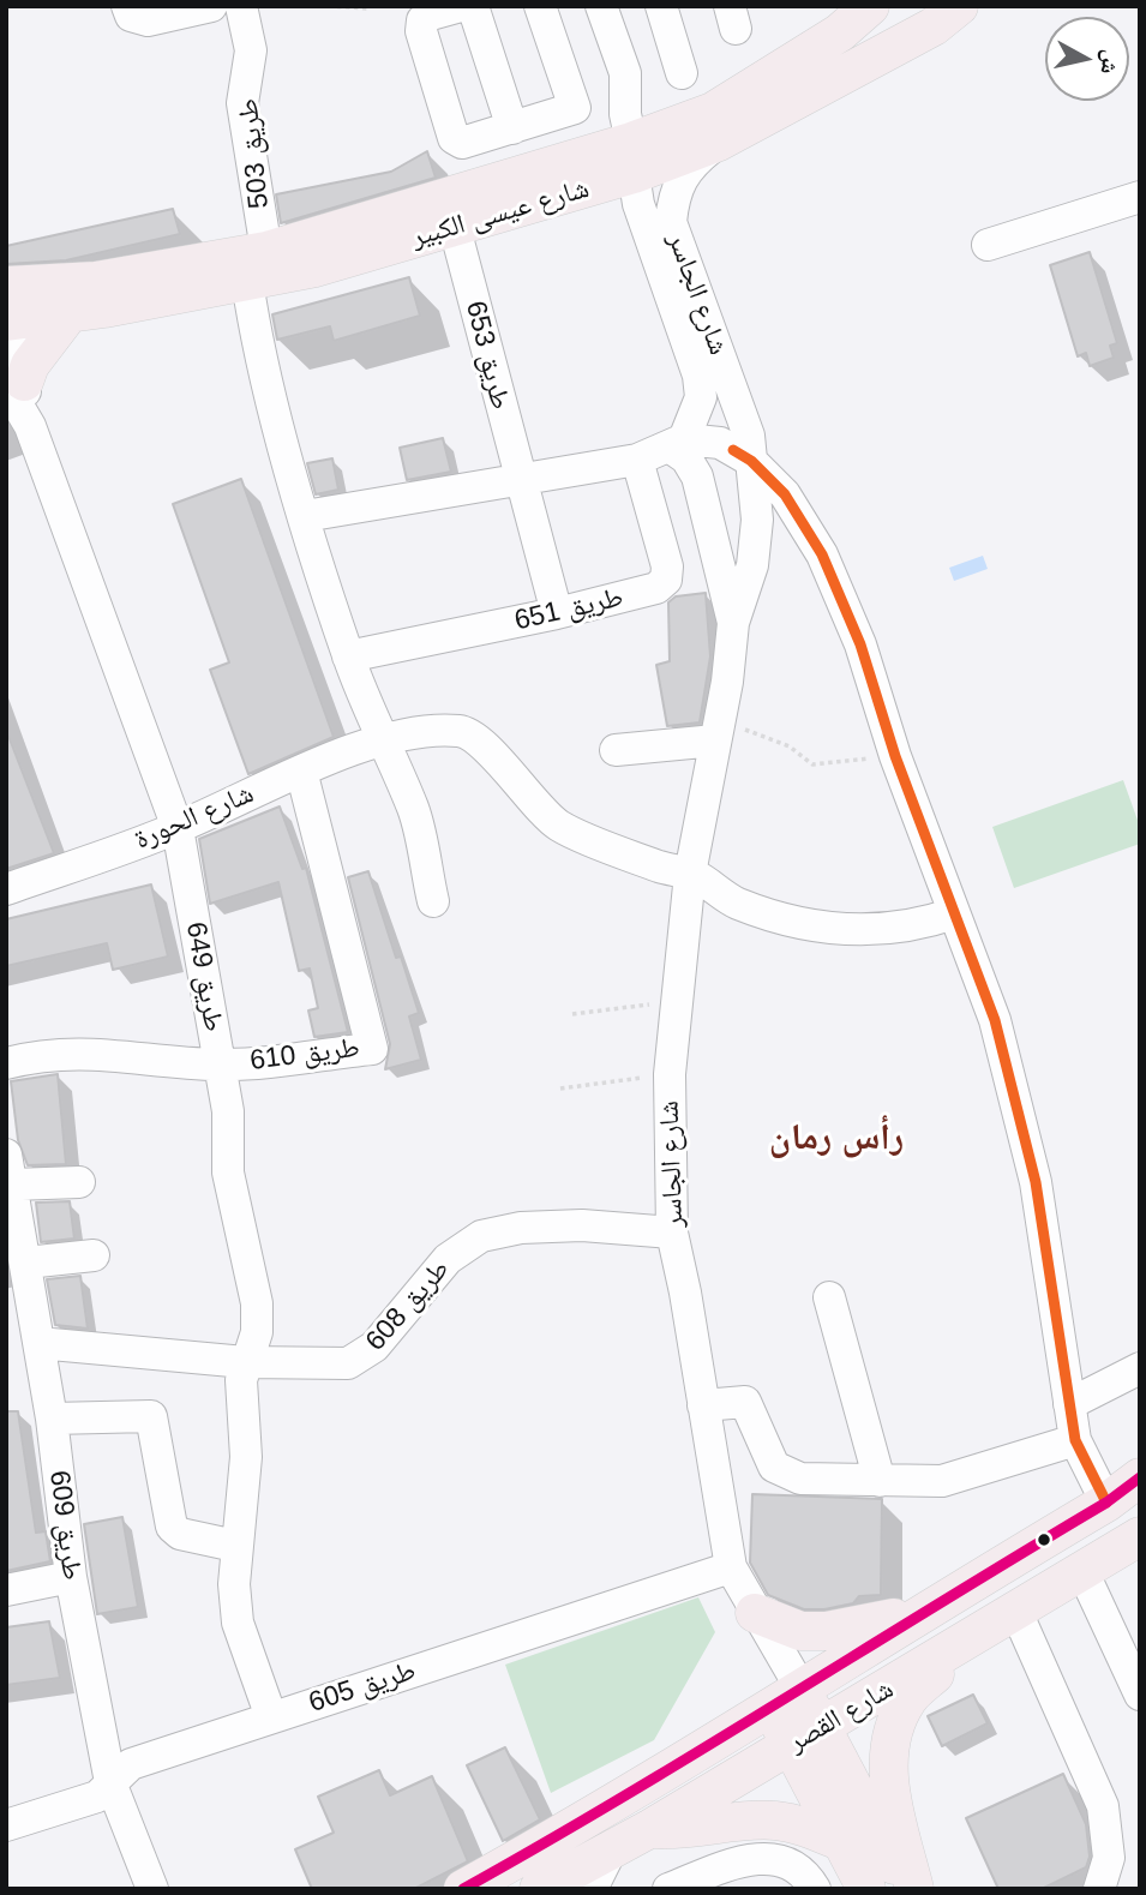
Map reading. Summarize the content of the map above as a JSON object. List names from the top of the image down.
{
  "streets": {
    "main road": ["شارع عيسى الكبير", "شارع القصر"],
    "street": [
      "طريق 503",
      "شارع الجاسر",
      "طريق 653",
      "طريق 651",
      "شارع الحورة",
      "طريق 649",
      "طريق 610",
      "طريق 608",
      "طريق 609",
      "طريق 605"
    ]
  },
  "crossings": [
    ["طريق 503", "شارع عيسى الكبير"],
    ["شارع عيسى الكبير", "شارع الجاسر"],
    ["شارع عيسى الكبير", "طريق 653"],
    ["شارع عيسى الكبير", "طريق 649"],
    ["شارع الجاسر", "طريق 608"],
    ["شارع الجاسر", "طريق 605"],
    ["شارع الجاسر", "شارع القصر"],
    ["طريق 653", "طريق 651"],
    ["شارع الحورة", "طريق 649"],
    ["شارع الحورة", "طريق 610"],
    ["طريق 649", "طريق 610"],
    ["طريق 649", "طريق 608"],
    ["طريق 649", "طريق 605"],
    ["طريق 608", "طريق 609"],
    ["طريق 609", "طريق 605"]
  ],
  "districts": ["رأس رمان"],
  "north": "right"
}
